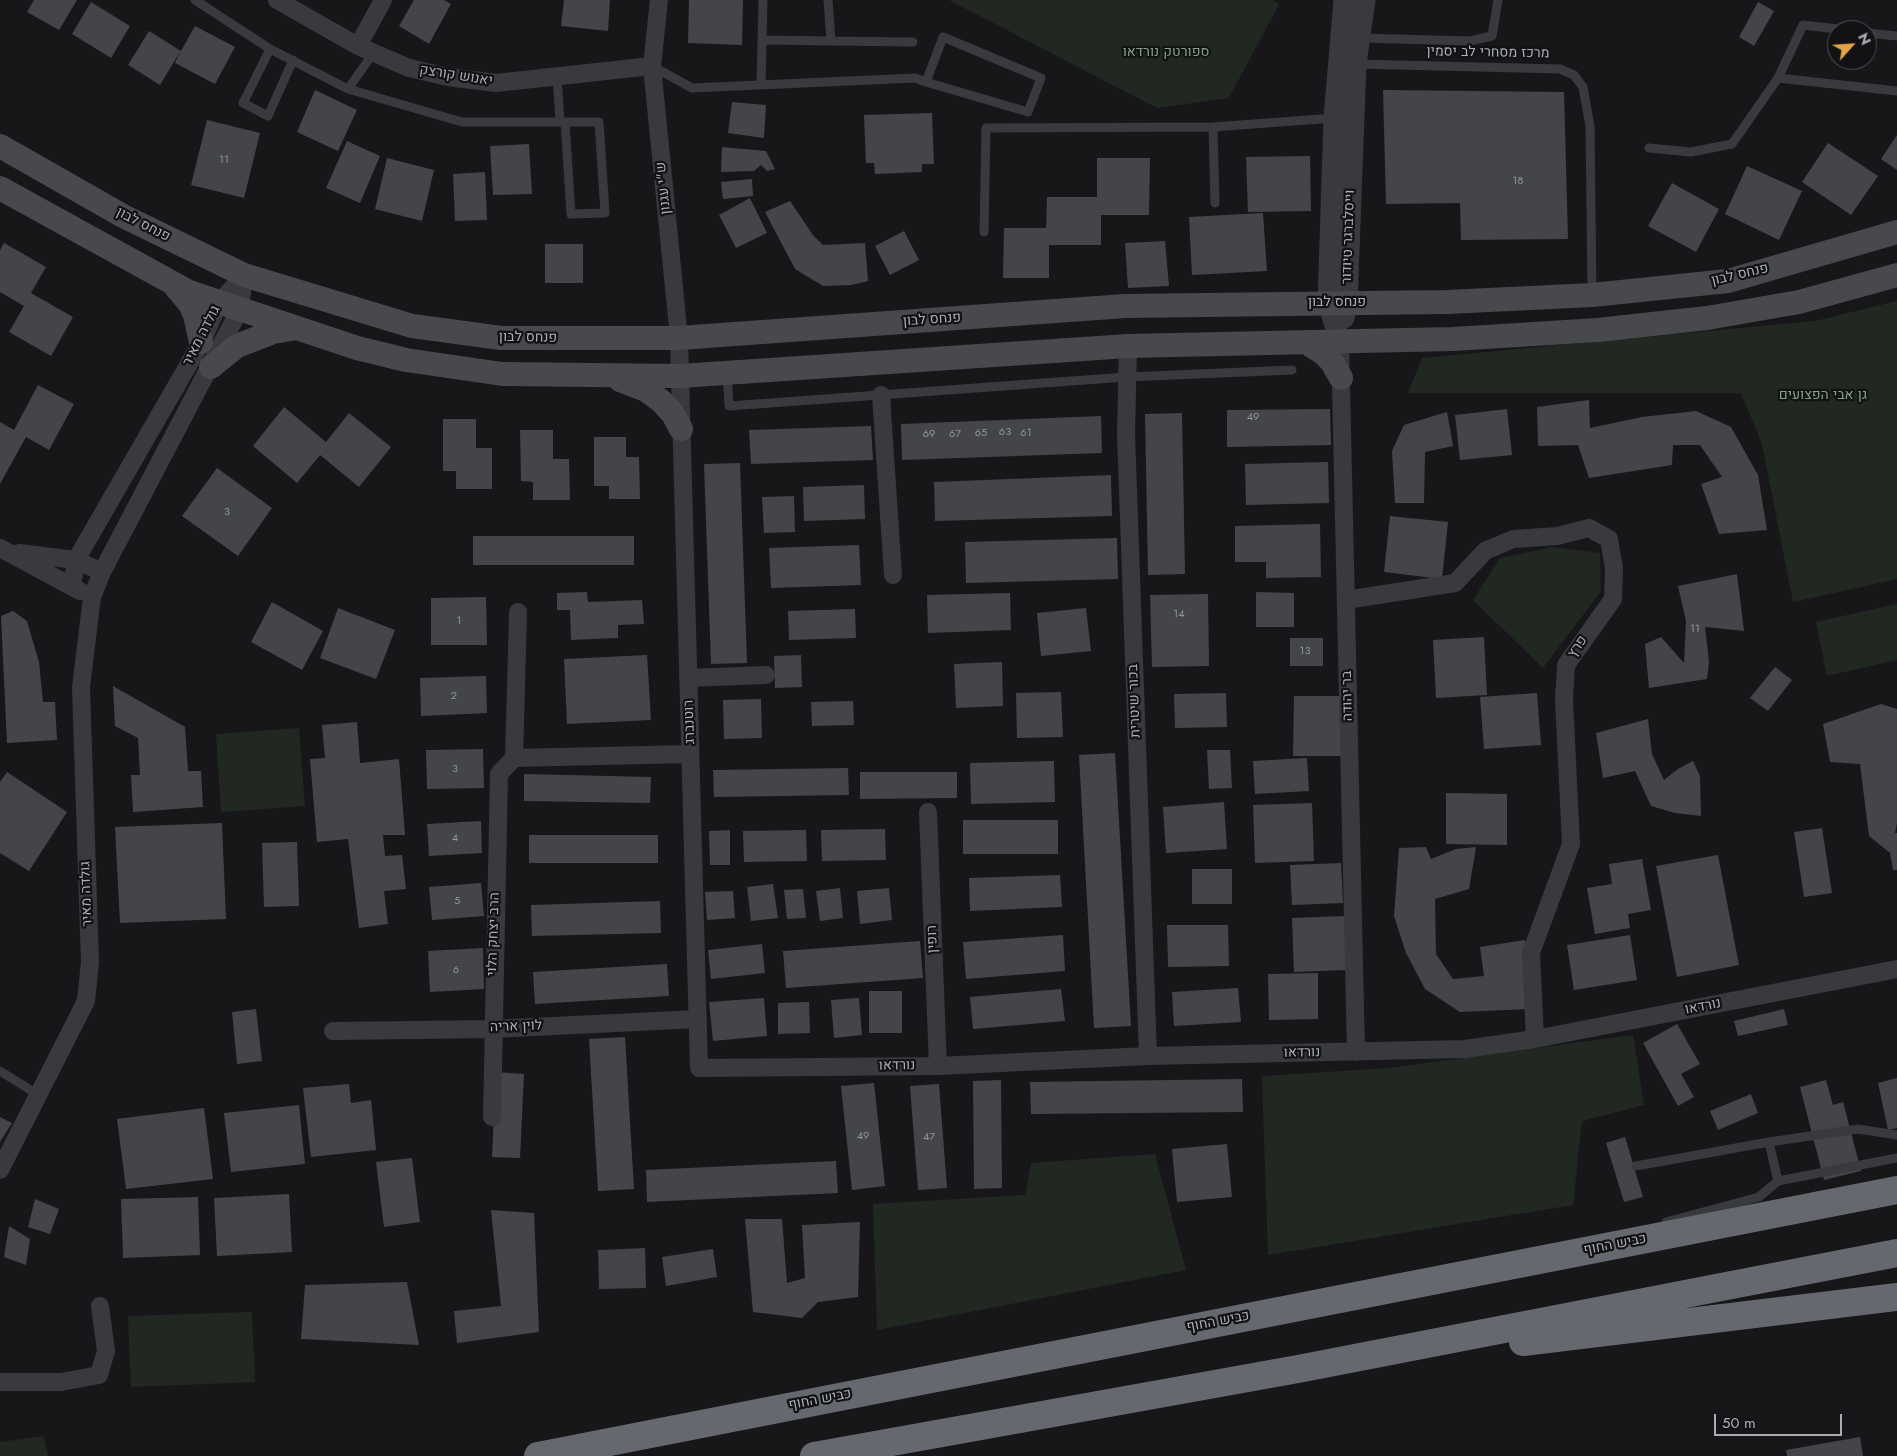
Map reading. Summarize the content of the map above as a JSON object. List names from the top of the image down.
{
  "streets": {
    "highway": ["כביש החוף"],
    "main road": ["פנחס לבון"],
    "street": [
      "יאנוש קורצק",
      "ש\"י עגנון",
      "וייסלברגר טיודור",
      "גולדה מאיר",
      "פרץ",
      "בר יהודה",
      "בכור שיטרית",
      "רוטנברג",
      "הרב יצחק הלוי",
      "רופין",
      "נורדאו",
      "לוין אריה"
    ],
    "lane": ["מרכז מסחרי לב יסמין"]
  },
  "crossings": [
    ["מרכז מסחרי לב יסמין", "פנחס לבון"],
    ["מרכז מסחרי לב יסמין", "וייסלברגר טיודור"],
    ["יאנוש קורצק", "ש\"י עגנון"],
    ["ש\"י עגנון", "פנחס לבון"],
    ["ש\"י עגנון", "רוטנברג"],
    ["פנחס לבון", "וייסלברגר טיודור"],
    ["פנחס לבון", "גולדה מאיר"],
    ["וייסלברגר טיודור", "בר יהודה"],
    ["פרץ", "בר יהודה"],
    ["פרץ", "נורדאו"],
    ["בר יהודה", "נורדאו"],
    ["בכור שיטרית", "נורדאו"],
    ["רוטנברג", "נורדאו"],
    ["רוטנברג", "לוין אריה"],
    ["הרב יצחק הלוי", "לוין אריה"],
    ["רופין", "נורדאו"]
  ],
  "parks": ["ספורטק נורדאו", "גן אבי הפצועים"],
  "house_numbers": [
    "11",
    "18",
    "49",
    "63",
    "65",
    "61",
    "69",
    "67",
    "3",
    "14",
    "1",
    "11",
    "13",
    "2",
    "3",
    "4",
    "5",
    "6",
    "49",
    "47"
  ],
  "scale_bar": "50 m",
  "north": "top right"
}
